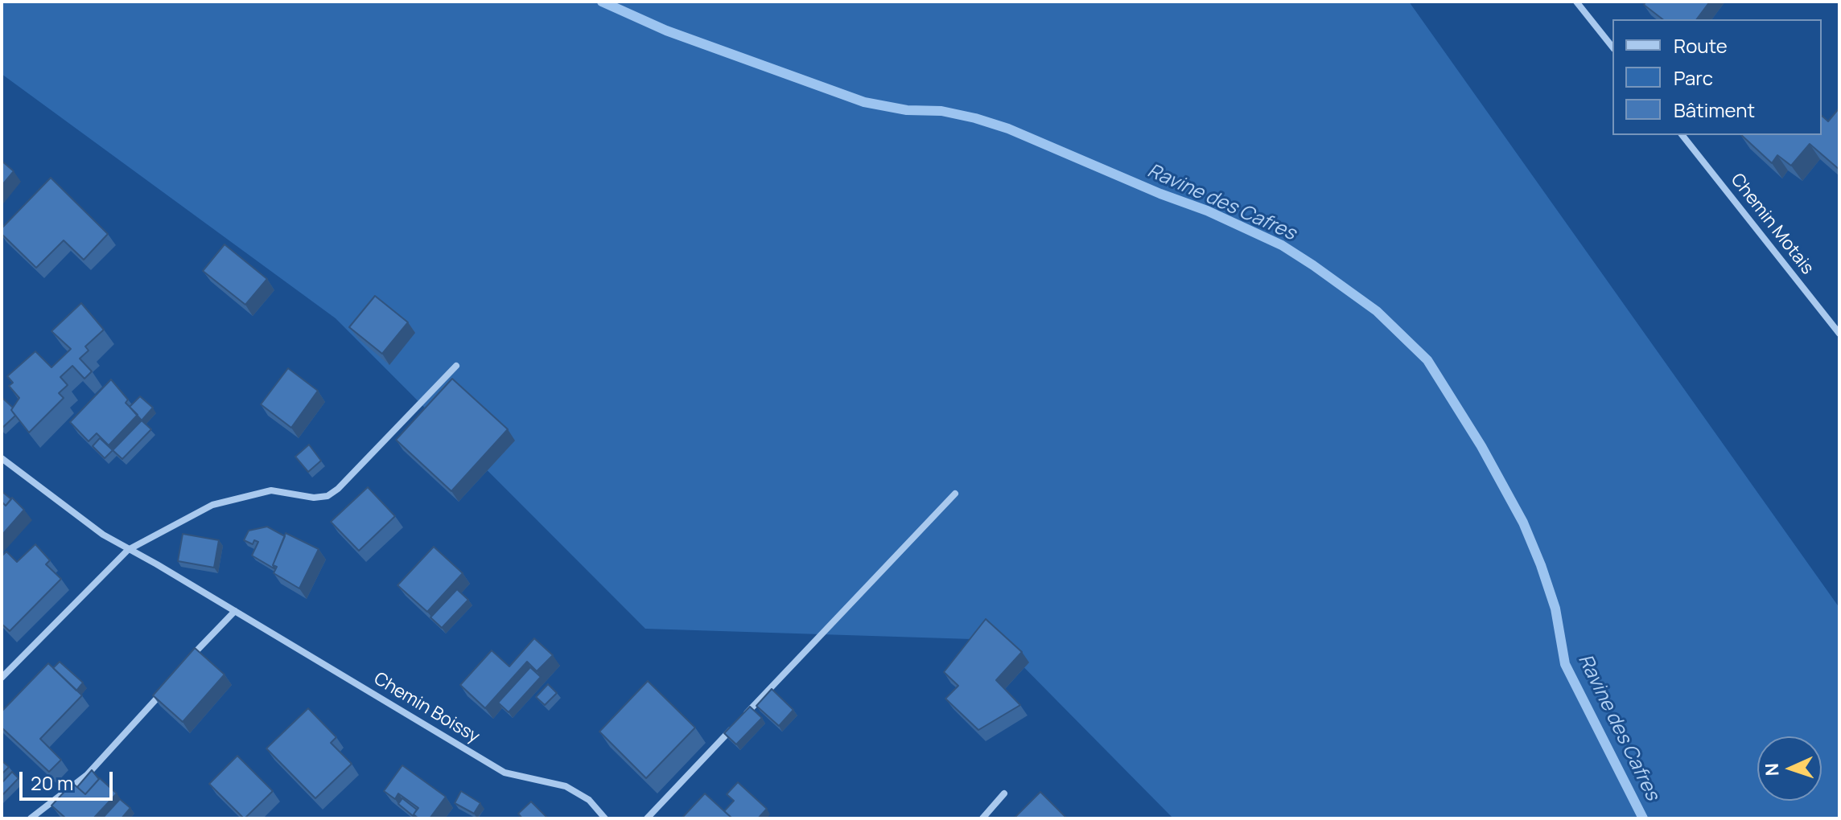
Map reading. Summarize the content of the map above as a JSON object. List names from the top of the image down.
{
  "streets": {
    "street": ["Chemin Motais", "Chemin Boissy"]
  },
  "water": ["Ravine des Cafres"],
  "legend": ["Route", "Parc", "Bâtiment"],
  "scale_bar": "20 m",
  "north": "left"
}
